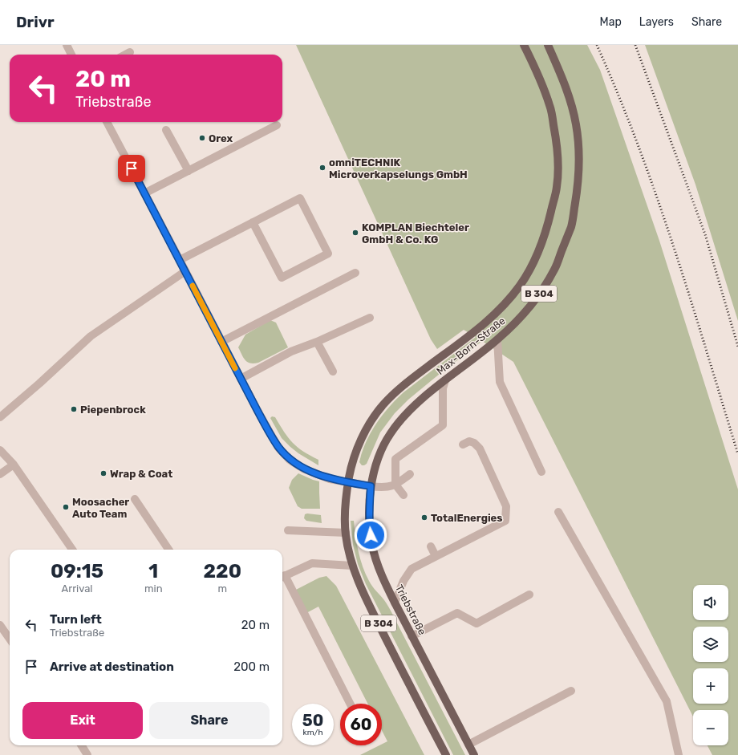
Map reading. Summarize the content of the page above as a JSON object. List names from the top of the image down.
{
  "streets": {
    "main road": ["B 304", "Max-Born-Straße", "Triebstraße"]
  },
  "crossings": [
    ["B 304", "Max-Born-Straße"],
    ["Max-Born-Straße", "Triebstraße"]
  ],
  "places": [
    "Orex",
    "omniTECHNIK Microverkapselungs GmbH",
    "KOMPLAN Biechteler GmbH & Co. KG",
    "Piepenbrock",
    "Wrap & Coat",
    "Moosacher Auto Team",
    "TotalEnergies"
  ],
  "page": {
    "header": "Drivr",
    "nav": ["Map", "Layers", "Share"],
    "turn": ["20 m", "Triebstraße"],
    "eta": [
      "09:15",
      "Arrival",
      "1",
      "min",
      "220",
      "m"
    ],
    "map_buttons": ["+", "−"],
    "list": [
      {
        "name": "Turn left",
        "note": "Triebstraße",
        "value": "20 m"
      },
      {
        "name": "Arrive at destination",
        "value": "200 m"
      }
    ],
    "buttons": ["Exit", "Share"],
    "speed": "50 km/h",
    "limit": "60"
  }
}
